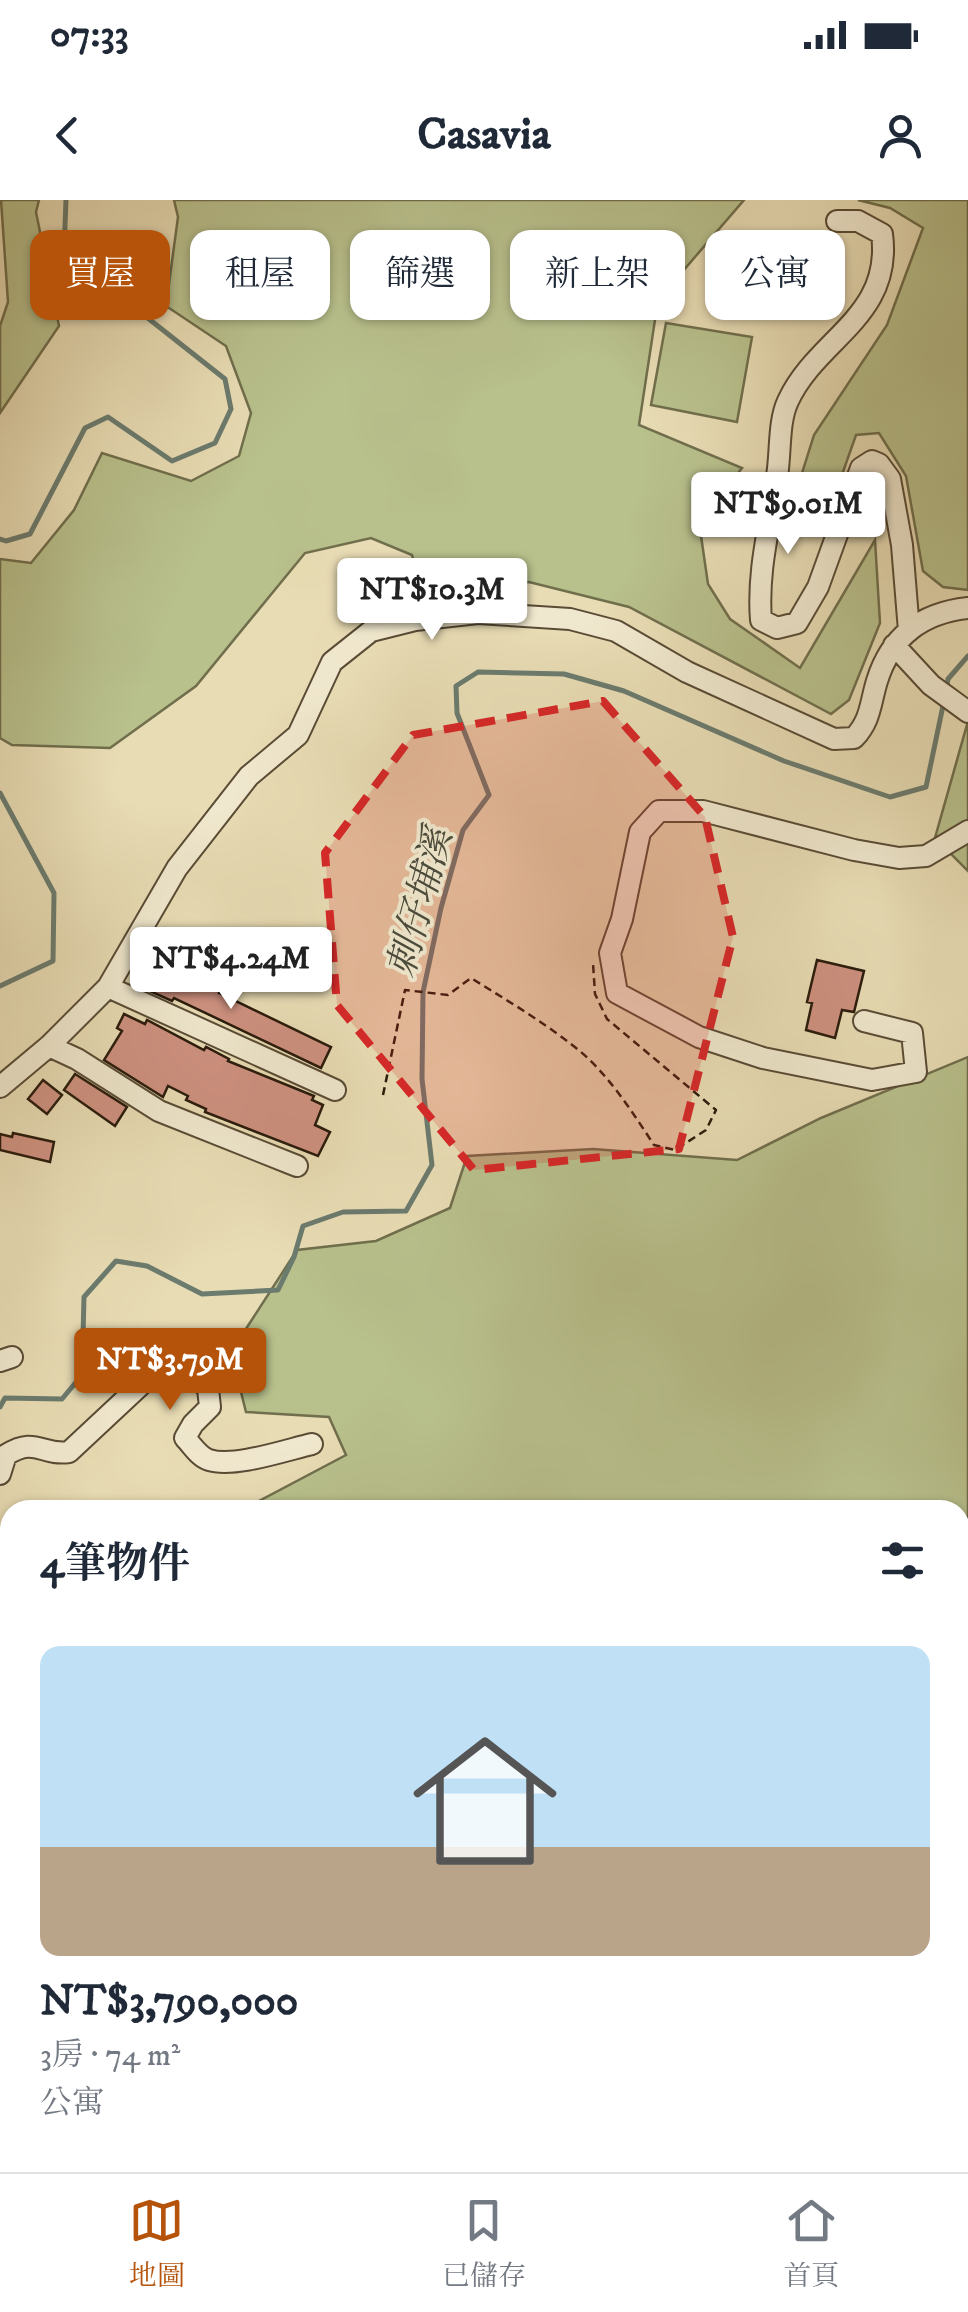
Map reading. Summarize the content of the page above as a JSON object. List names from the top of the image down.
{
  "water": ["刺仔埔溪"],
  "page": {
    "status": "07:33",
    "header": "Casavia",
    "chip": [
      "買屋",
      "租屋",
      "篩選",
      "新上架",
      "公寓"
    ],
    "price": [
      "NT$9.01M",
      "NT$10.3M",
      "NT$4.24M",
      "NT$3.79M"
    ],
    "heading": "4筆物件",
    "list": [
      {
        "name": "NT$3,790,000",
        "note": "3房 · 74 m² · 公寓"
      }
    ],
    "tabs": ["地圖", "已儲存", "首頁"]
  }
}
